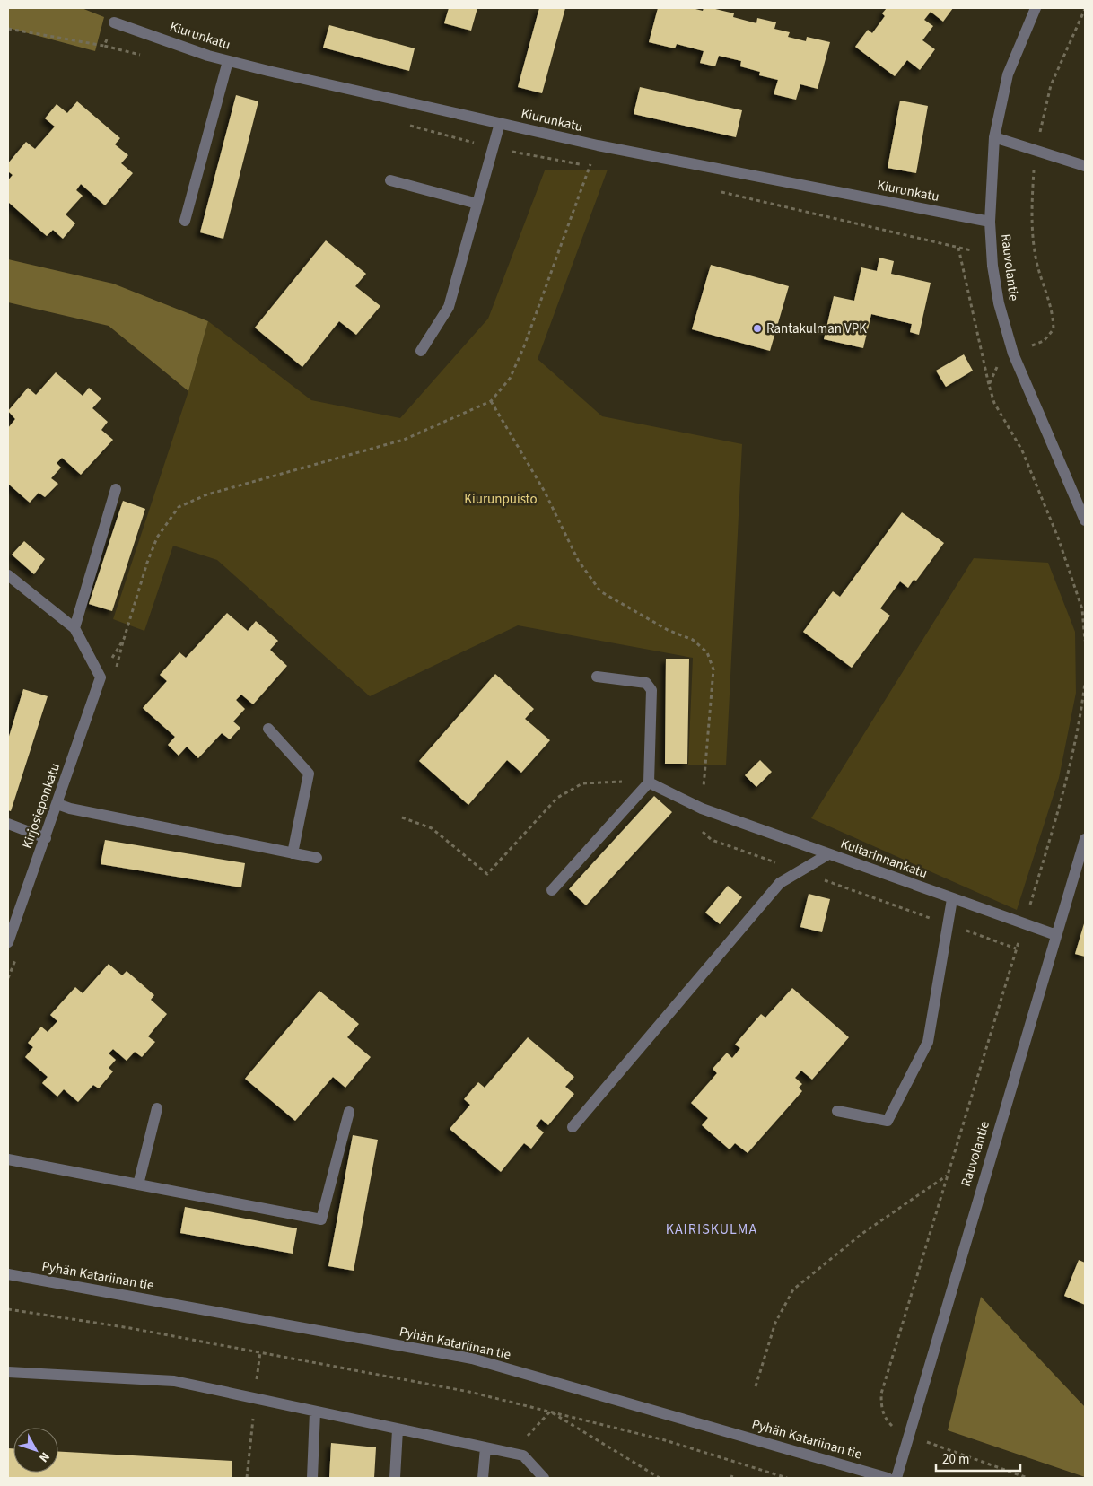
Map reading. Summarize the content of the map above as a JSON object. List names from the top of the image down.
{
  "streets": {
    "street": [
      "Kiurunkatu",
      "Rauvolantie",
      "Kirjosieponkatu",
      "Kultarinnankatu",
      "Pyhän Katariinan tie"
    ]
  },
  "crossings": [
    ["Kiurunkatu", "Rauvolantie"],
    ["Rauvolantie", "Kultarinnankatu"]
  ],
  "districts": ["KAIRISKULMA"],
  "parks": ["Kiurunpuisto"],
  "places": ["Rantakulman VPK"],
  "scale_bar": "20 m",
  "north": "bottom right"
}
